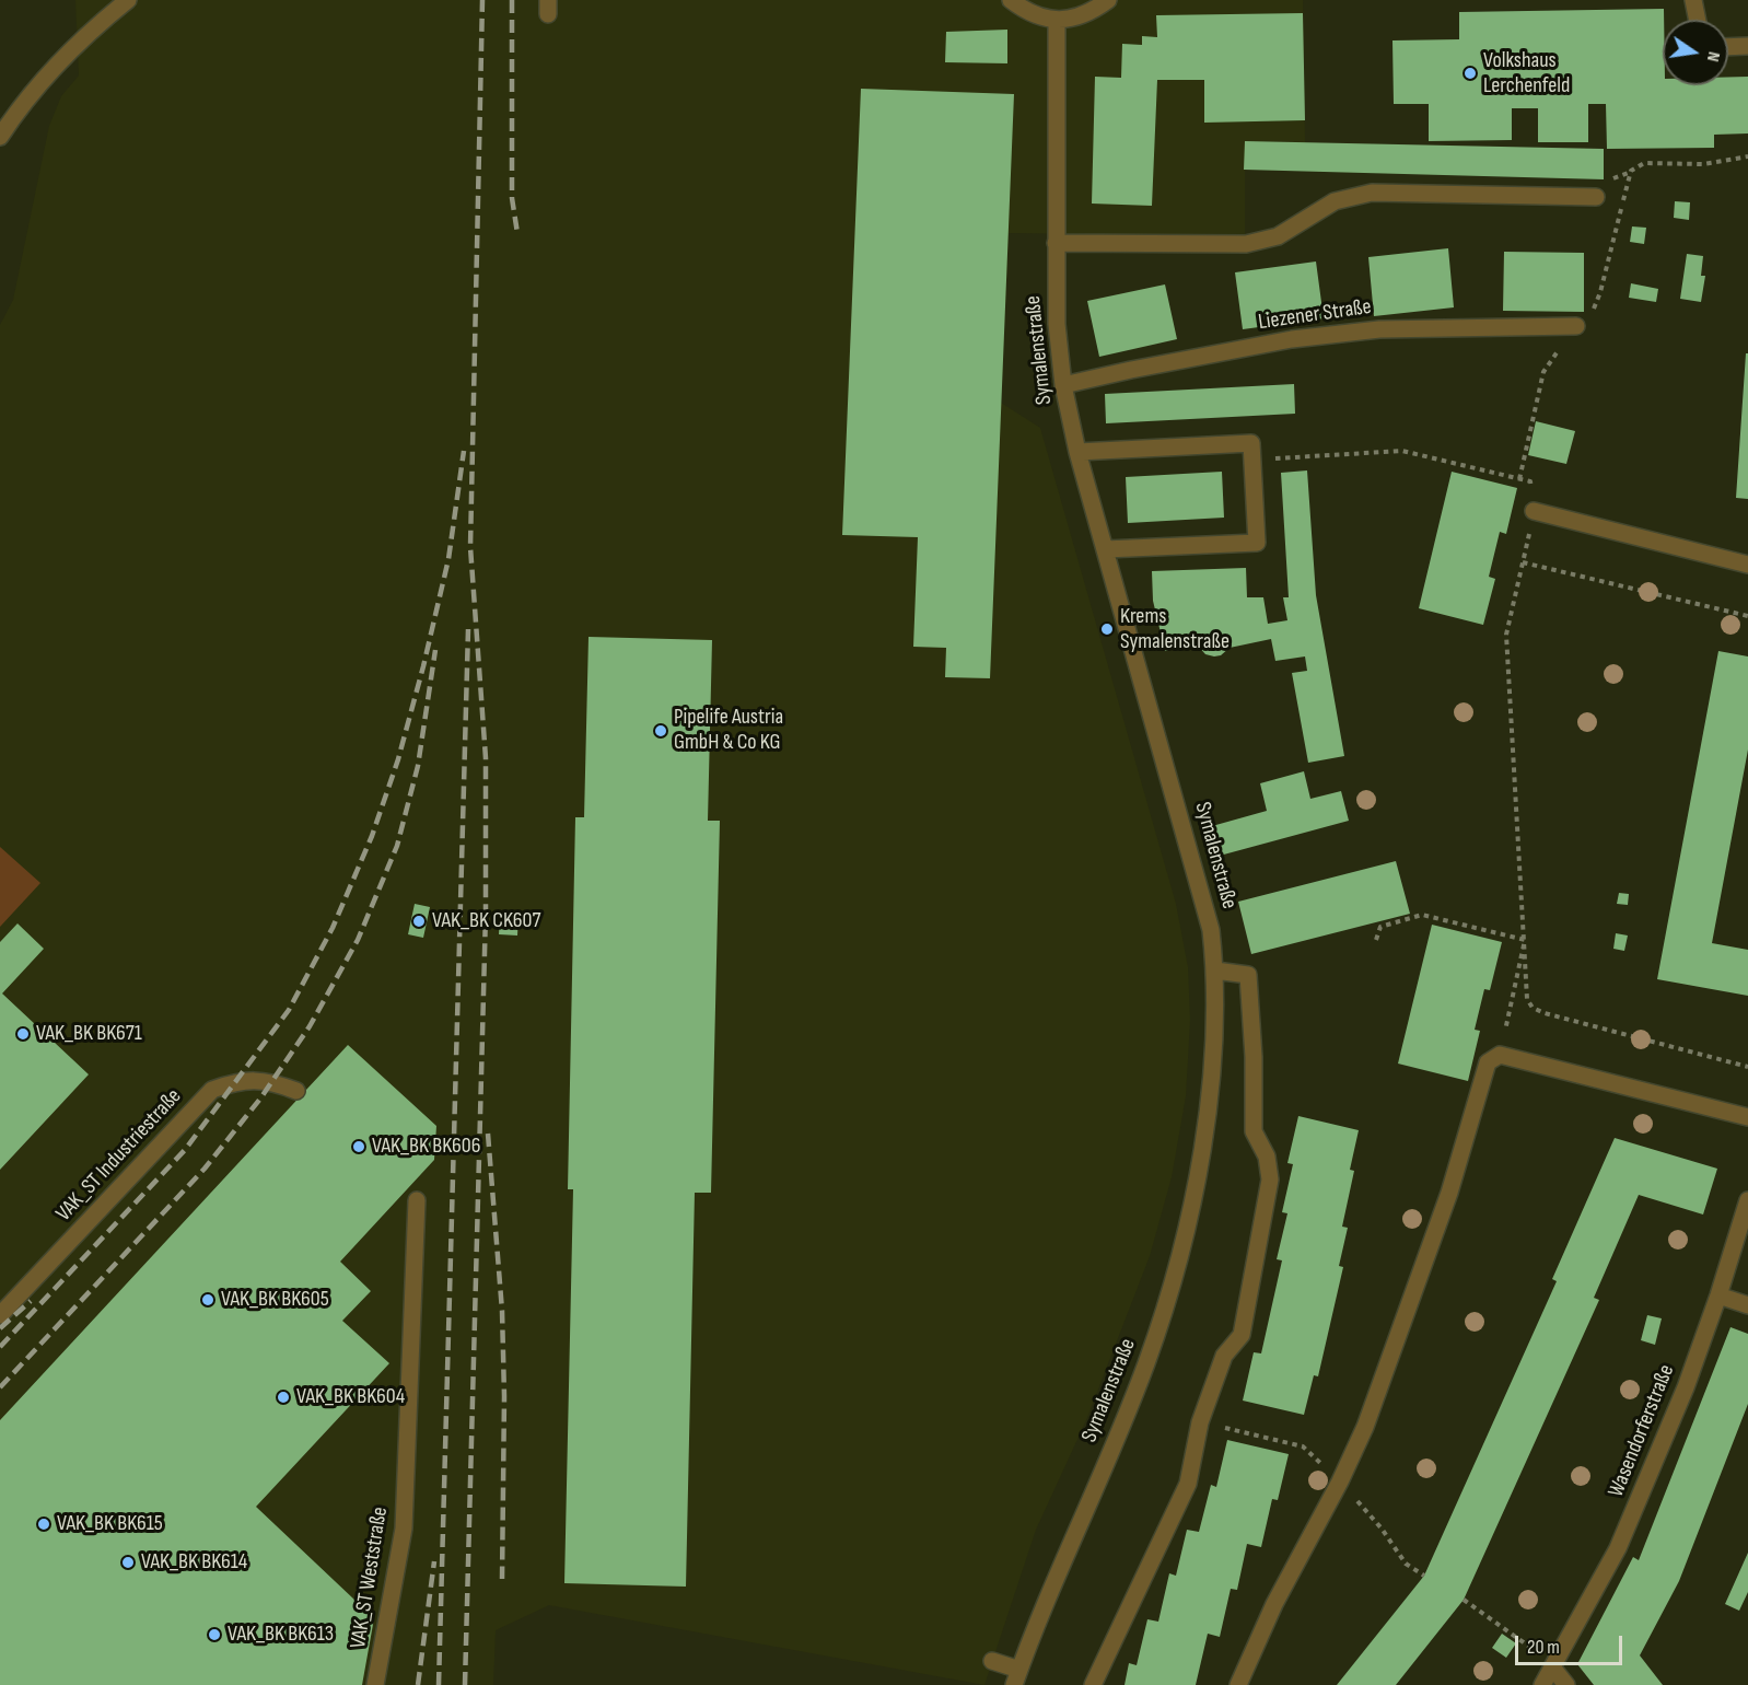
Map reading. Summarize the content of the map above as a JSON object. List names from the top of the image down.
{
  "streets": {
    "street": [
      "Liezener Straße",
      "Symalenstraße",
      "VAK_ST Industriestraße",
      "Wasendorferstraße",
      "VAK_ST Weststraße"
    ]
  },
  "crossings": [
    ["Liezener Straße", "Symalenstraße"]
  ],
  "places": [
    "Volkshaus Lerchenfeld",
    "Krems Symalenstraße",
    "Pipelife Austria GmbH & Co KG",
    "VAK_BK CK607",
    "VAK_BK BK671",
    "VAK_BK BK606",
    "VAK_BK BK605",
    "VAK_BK BK604",
    "VAK_BK BK615",
    "VAK_BK BK614",
    "VAK_BK BK613"
  ],
  "scale_bar": "20 m",
  "north": "right"
}
